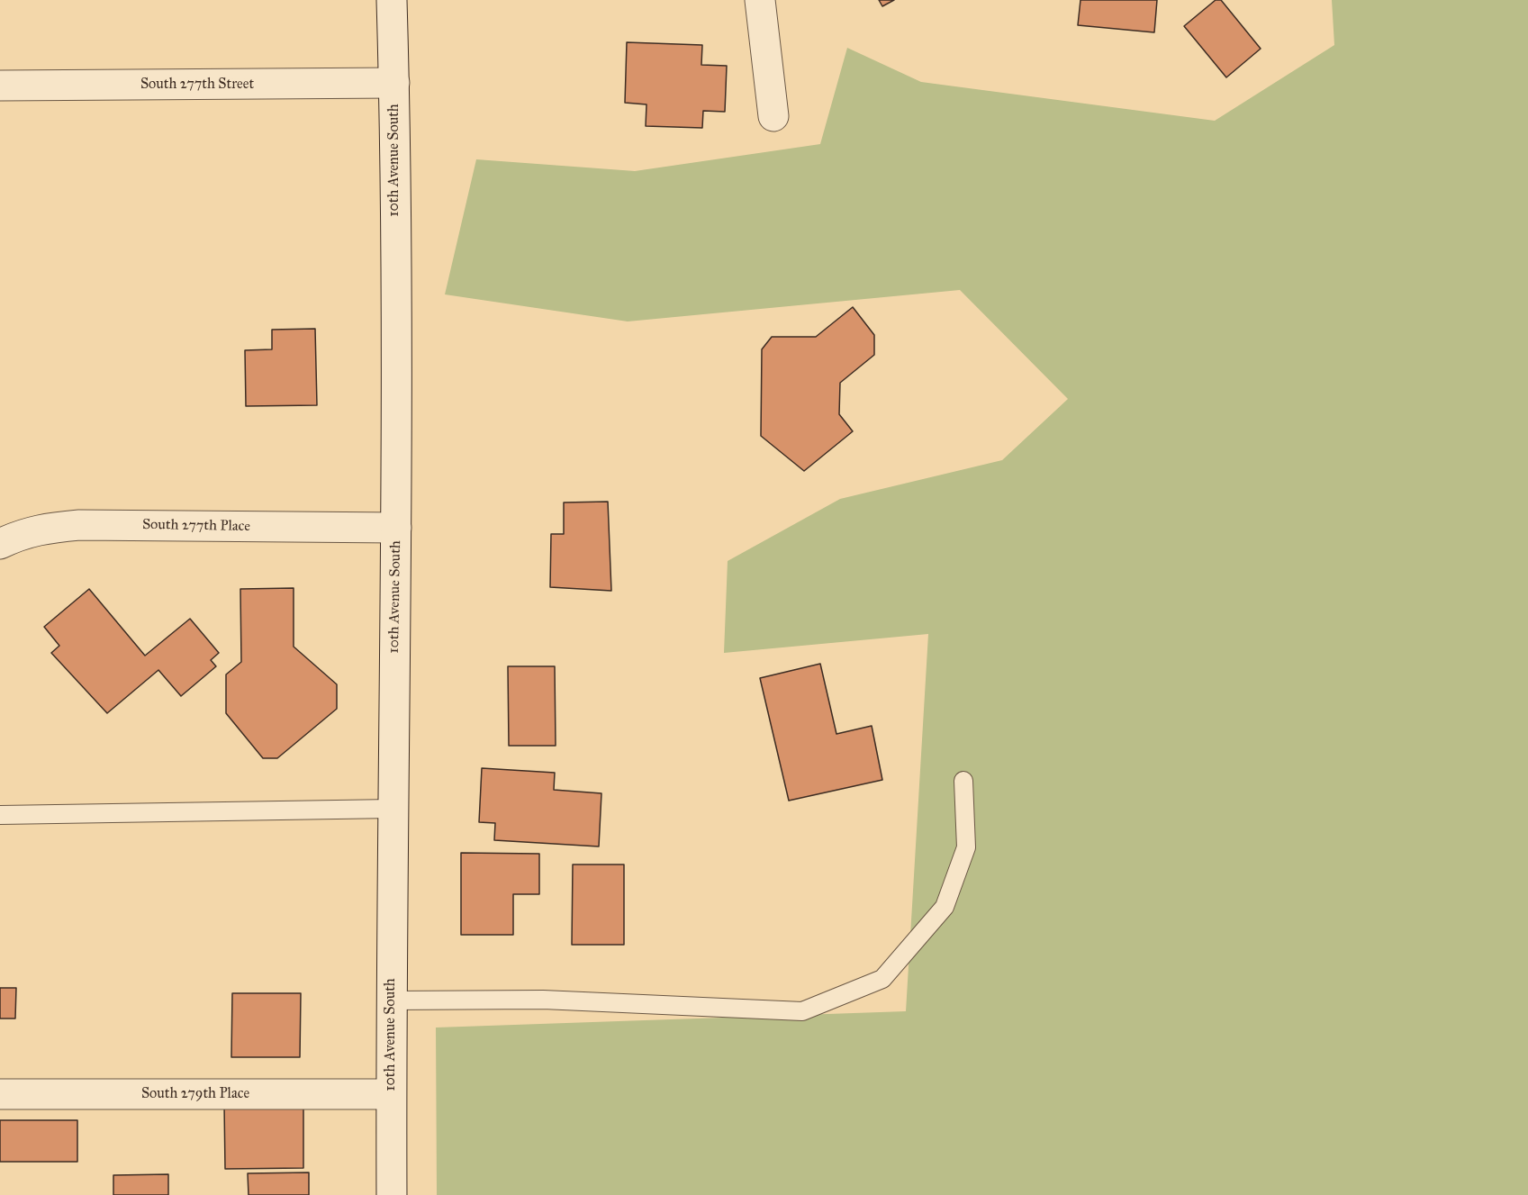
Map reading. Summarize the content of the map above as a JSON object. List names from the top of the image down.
{
  "streets": {
    "street": [
      "South 277th Street",
      "10th Avenue South",
      "South 277th Place",
      "South 279th Place"
    ]
  },
  "crossings": [
    ["South 277th Street", "10th Avenue South"],
    ["10th Avenue South", "South 277th Place"],
    ["10th Avenue South", "South 279th Place"]
  ]
}
